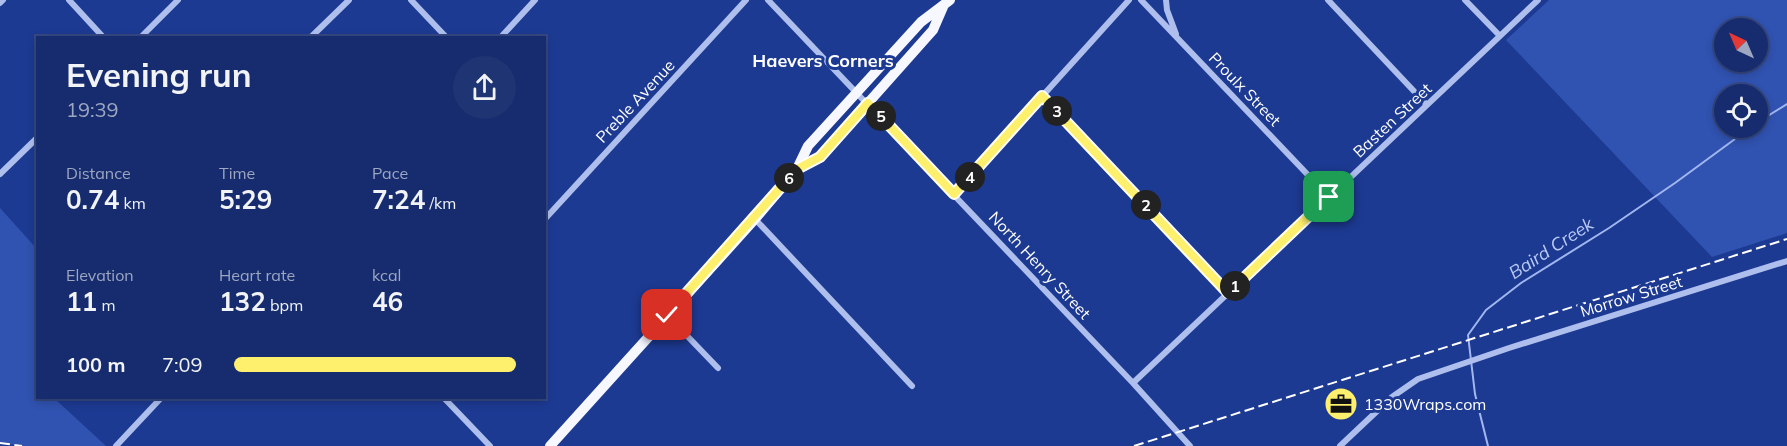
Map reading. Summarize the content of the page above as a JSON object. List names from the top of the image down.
{
  "streets": {
    "street": [
      "Proulx Street",
      "Preble Avenue",
      "Basten Street",
      "North Henry Street",
      "Morrow Street"
    ]
  },
  "crossings": [
    ["Proulx Street", "Basten Street"],
    ["Basten Street", "North Henry Street"]
  ],
  "districts": ["Haevers Corners"],
  "water": ["Baird Creek"],
  "places": {
    "office": ["1330Wraps.com"]
  },
  "north": "top left",
  "page": {
    "heading": ["Evening run", "19:39"],
    "pins": [
      "3",
      "5",
      "4",
      "6",
      "2",
      "1"
    ],
    "stats": [
      ["Distance", "0.74 km"],
      ["Time", "5:29"],
      ["Pace", "7:24 /km"],
      ["Elevation", "11 m"],
      ["Heart rate", "132 bpm"],
      ["kcal", "46"]
    ],
    "list": [
      {
        "name": "100 m",
        "note": "7:09"
      }
    ]
  }
}
